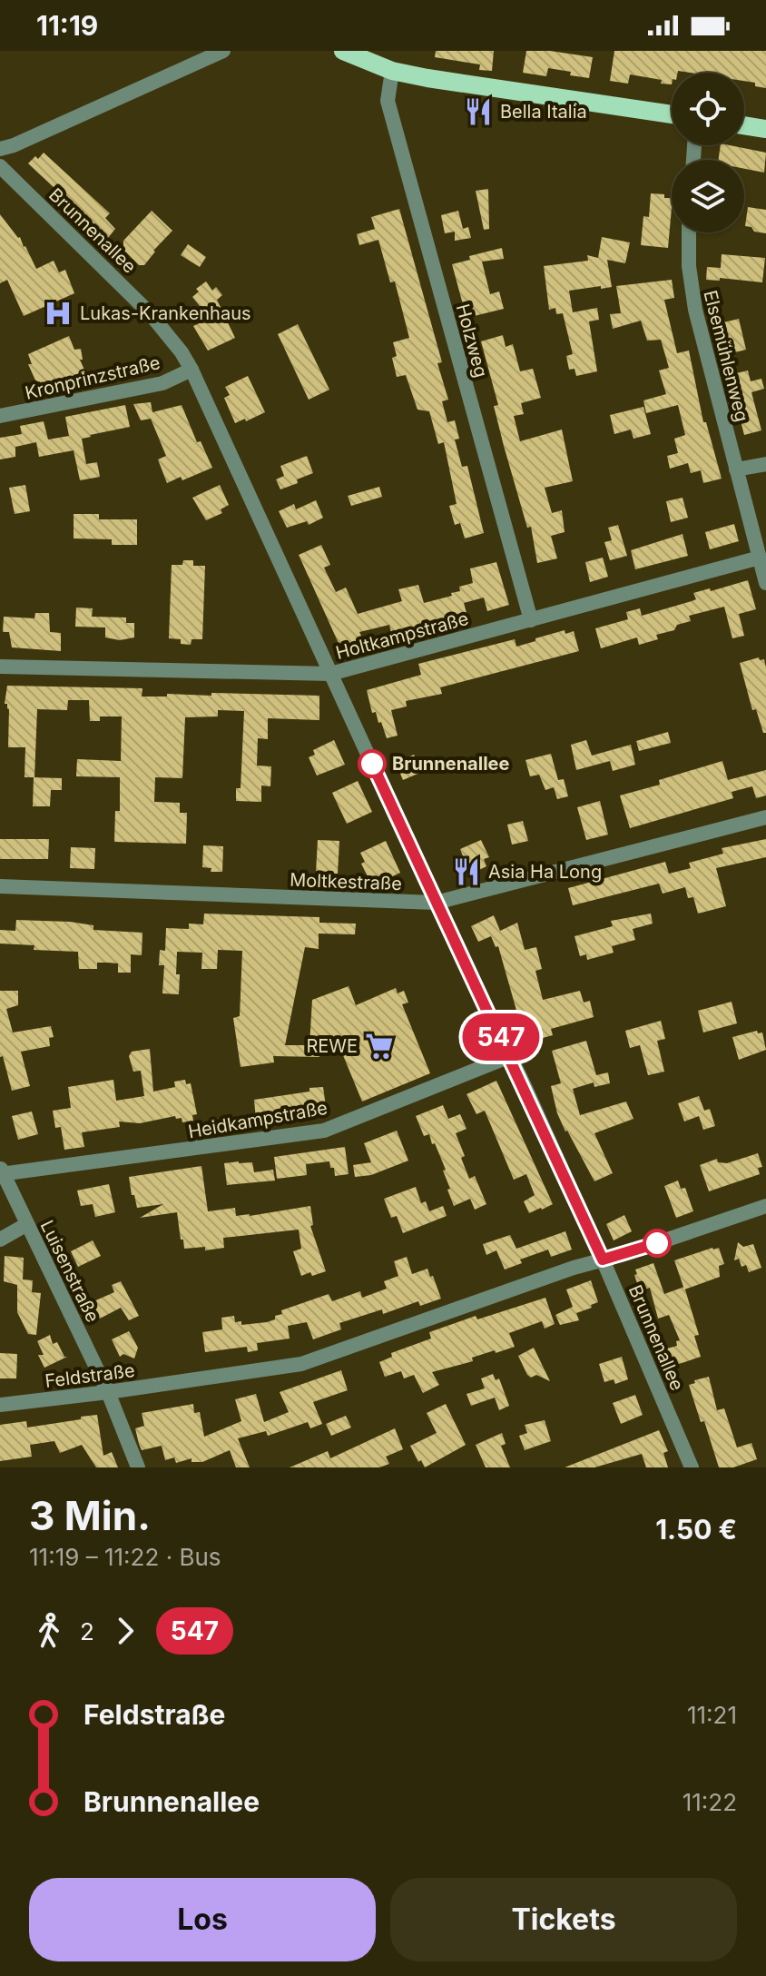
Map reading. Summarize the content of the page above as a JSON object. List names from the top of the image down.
{
  "streets": {
    "street": [
      "Brunnenallee",
      "Holzweg",
      "Elsemühlenweg",
      "Kronprinzstraße",
      "Holtkampstraße",
      "Moltkestraße",
      "Heidkampstraße",
      "Luisenstraße",
      "Feldstraße"
    ]
  },
  "crossings": [
    ["Brunnenallee", "Kronprinzstraße"],
    ["Brunnenallee", "Holtkampstraße"],
    ["Brunnenallee", "Moltkestraße"],
    ["Brunnenallee", "Heidkampstraße"],
    ["Brunnenallee", "Feldstraße"],
    ["Holzweg", "Holtkampstraße"],
    ["Elsemühlenweg", "Holtkampstraße"],
    ["Heidkampstraße", "Luisenstraße"],
    ["Luisenstraße", "Feldstraße"]
  ],
  "places": {
    "restaurant": ["Bella Italia", "Asia Ha Long"],
    "hospital": ["Lukas-Krankenhaus"],
    "other": ["Brunnenallee"],
    "supermarket": ["REWE"]
  },
  "lines": ["bus line 547"],
  "page": {
    "status": "11:19",
    "on_map": "547",
    "heading": ["3 Min.", "11:19 – 11:22 · Bus", "1.50 €"],
    "legs": ["2", "547"],
    "list": [
      {
        "name": "Feldstraße",
        "value": "11:21"
      },
      {
        "name": "Brunnenallee",
        "value": "11:22"
      }
    ],
    "buttons": ["Los", "Tickets"]
  }
}
